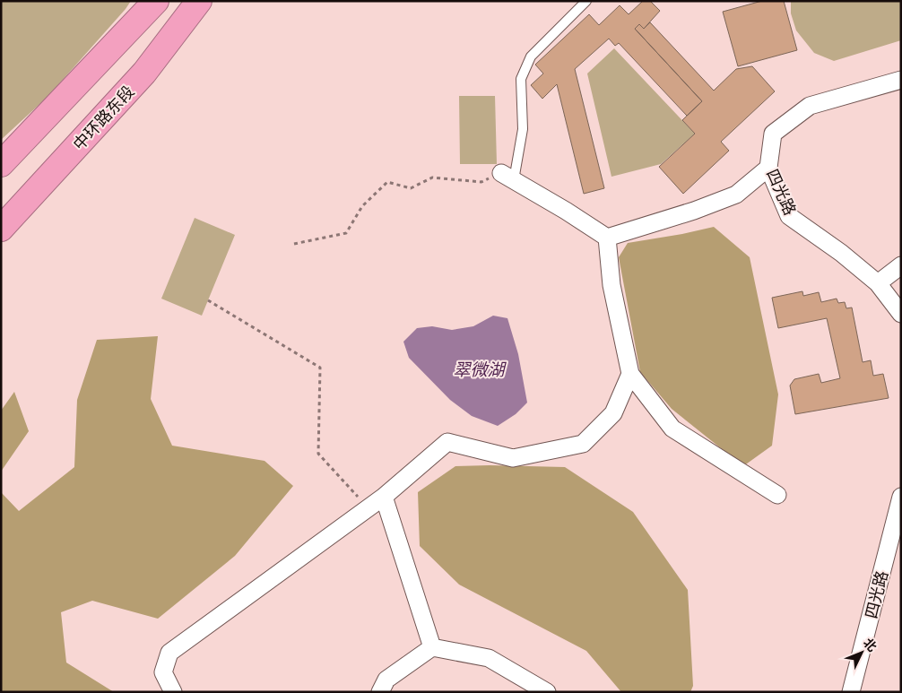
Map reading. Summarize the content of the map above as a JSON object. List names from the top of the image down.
{
  "streets": {
    "highway": ["中环路东段"],
    "street": ["四光路"]
  },
  "water": ["翠微湖"],
  "north": "top right"
}
